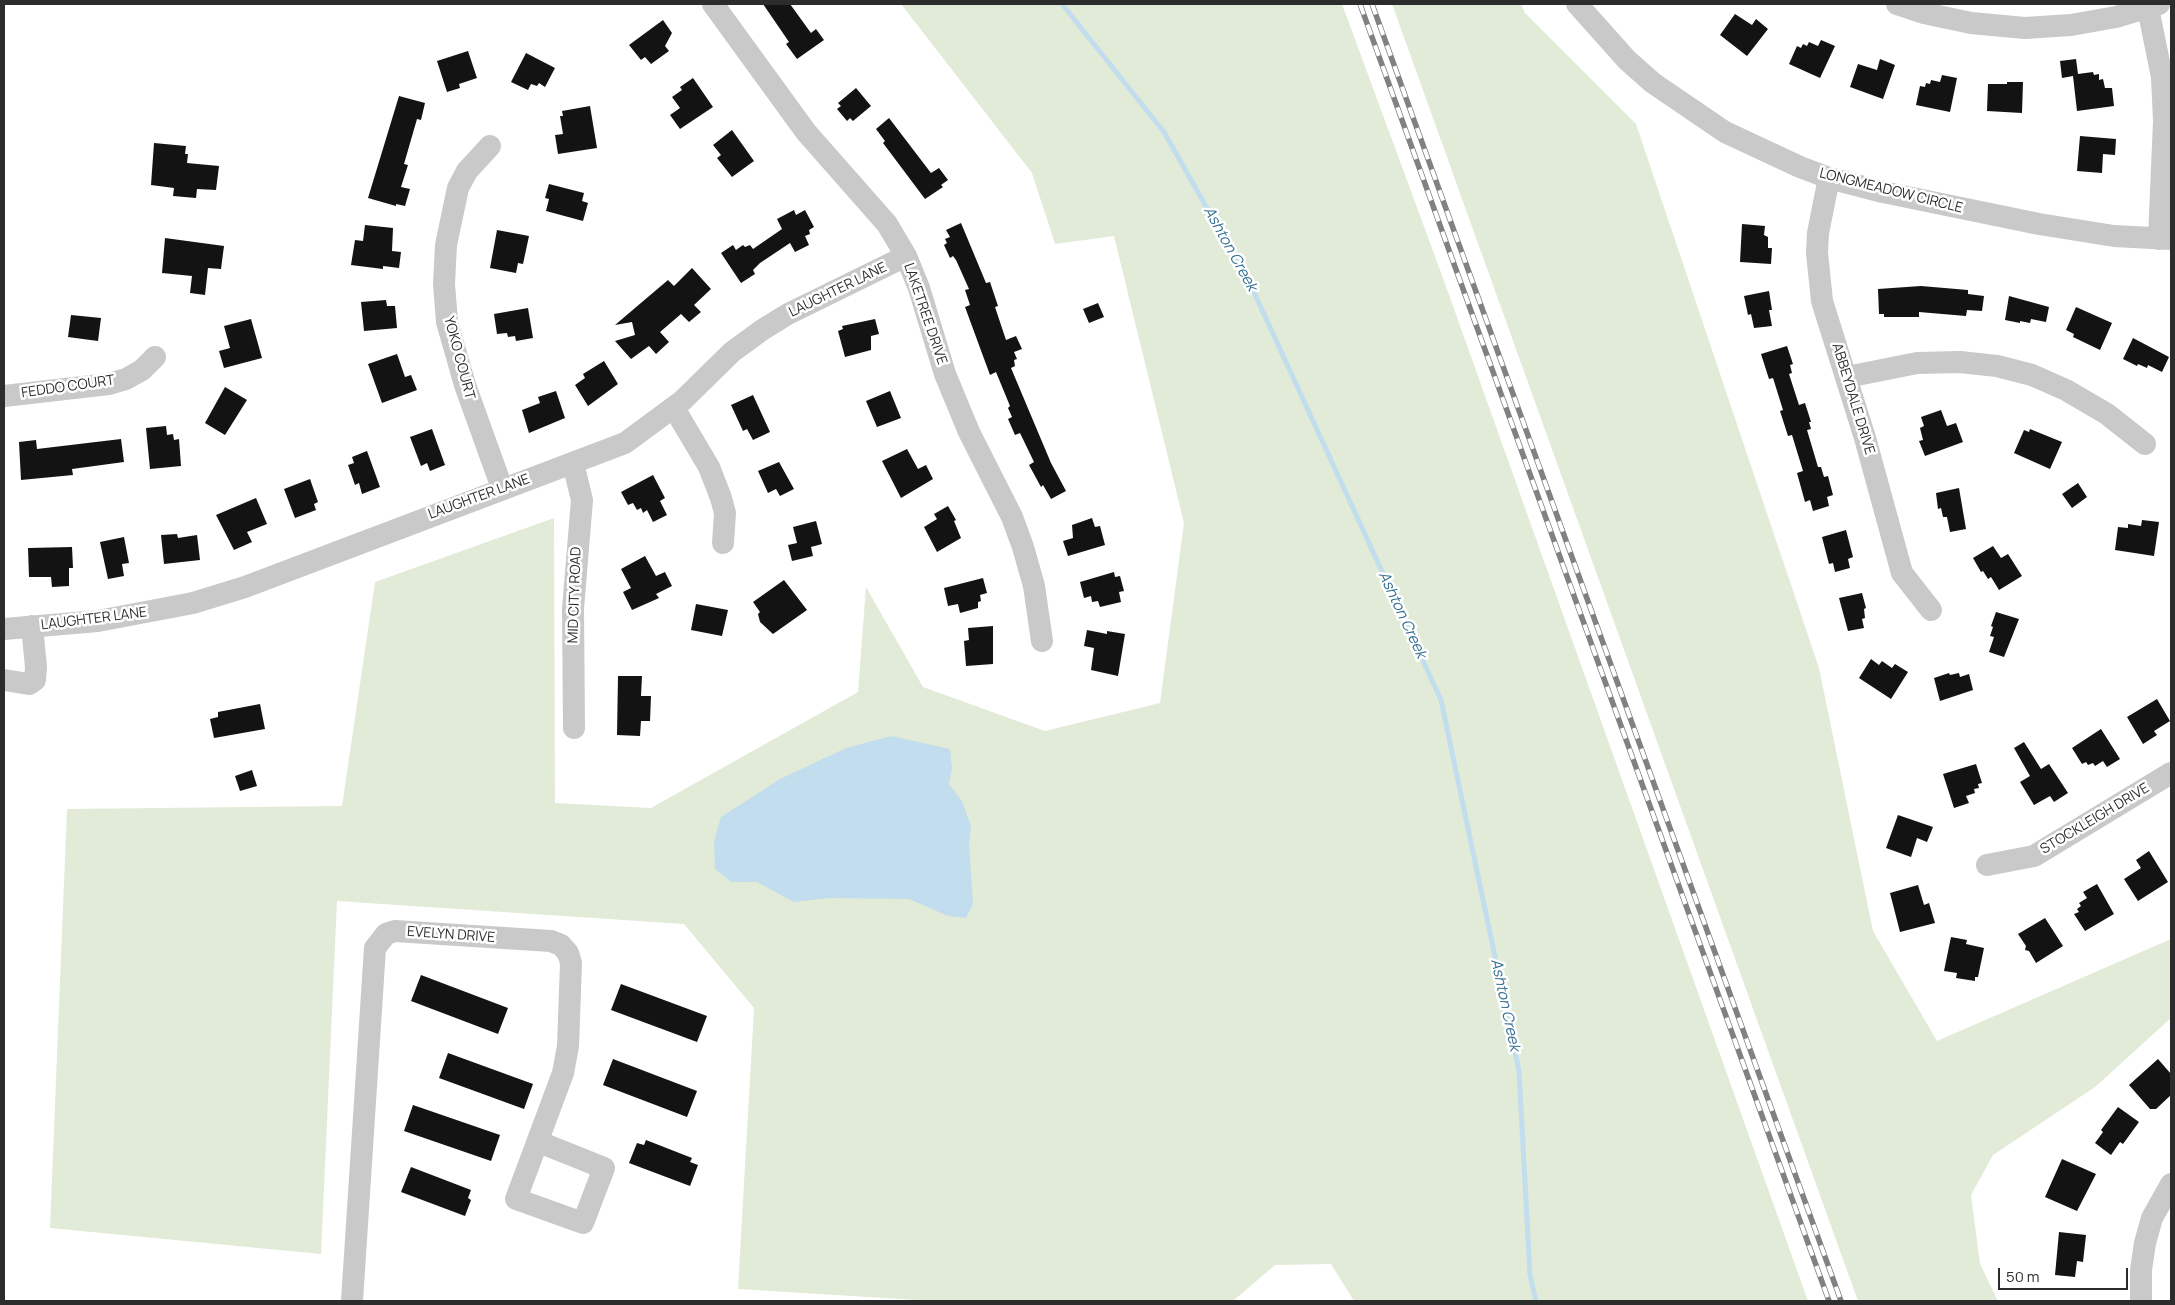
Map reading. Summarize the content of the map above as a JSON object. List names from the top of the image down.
{
  "streets": {
    "street": [
      "LONGMEADOW CIRCLE",
      "LAUGHTER LANE",
      "LAKETREE DRIVE",
      "YOKO COURT",
      "FEDDO COURT",
      "ABBEYDALE DRIVE",
      "MID CITY ROAD",
      "STOCKLEIGH DRIVE",
      "EVELYN DRIVE"
    ]
  },
  "crossings": [
    ["LONGMEADOW CIRCLE", "ABBEYDALE DRIVE"],
    ["LAUGHTER LANE", "LAKETREE DRIVE"],
    ["LAUGHTER LANE", "YOKO COURT"],
    ["LAUGHTER LANE", "MID CITY ROAD"]
  ],
  "water": ["Ashton Creek"],
  "scale_bar": "50 m"
}
